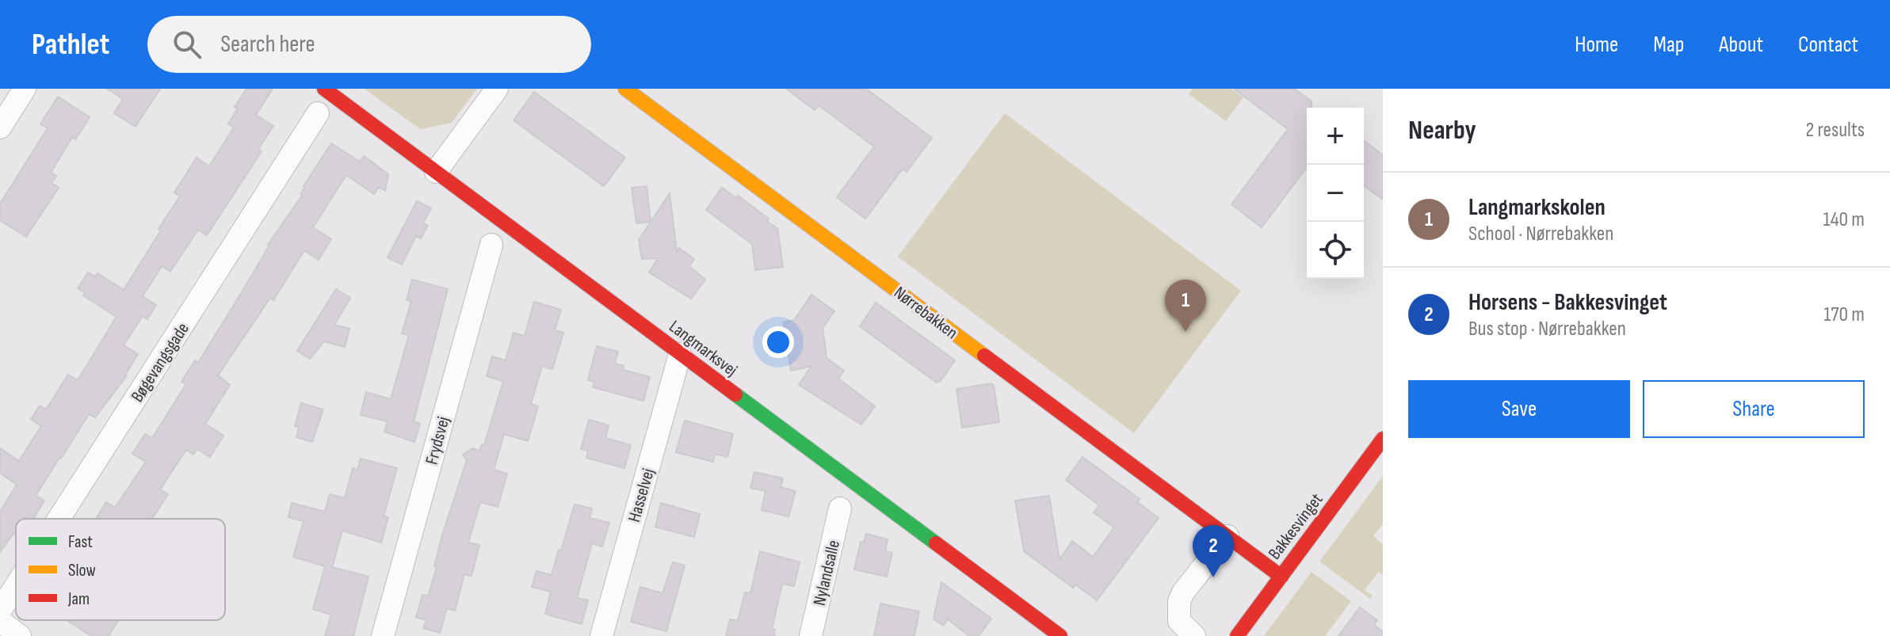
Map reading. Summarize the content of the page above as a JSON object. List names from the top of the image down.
{
  "streets": {
    "street": [
      "Nørrebakken",
      "Langmarksvej",
      "Bøgevangsgade",
      "Frydsvej",
      "Hasselvej",
      "Bakkesvinget",
      "Nylandsalle"
    ]
  },
  "crossings": [
    ["Nørrebakken", "Bakkesvinget"],
    ["Langmarksvej", "Hasselvej"]
  ],
  "legend": ["Fast", "Slow", "Jam"],
  "page": {
    "header": "Pathlet",
    "search": "Search here",
    "nav": [
      "Home",
      "Map",
      "About",
      "Contact"
    ],
    "heading": ["Nearby", "2 results"],
    "map_buttons": ["+", "−"],
    "list": [
      {
        "mark": "1",
        "name": "Langmarkskolen",
        "note": "School · Nørrebakken",
        "value": "140 m"
      },
      {
        "mark": "2",
        "name": "Horsens - Bakkesvinget",
        "note": "Bus stop · Nørrebakken",
        "value": "170 m"
      }
    ],
    "pins": ["1", "2"],
    "buttons": ["Save", "Share"]
  }
}
